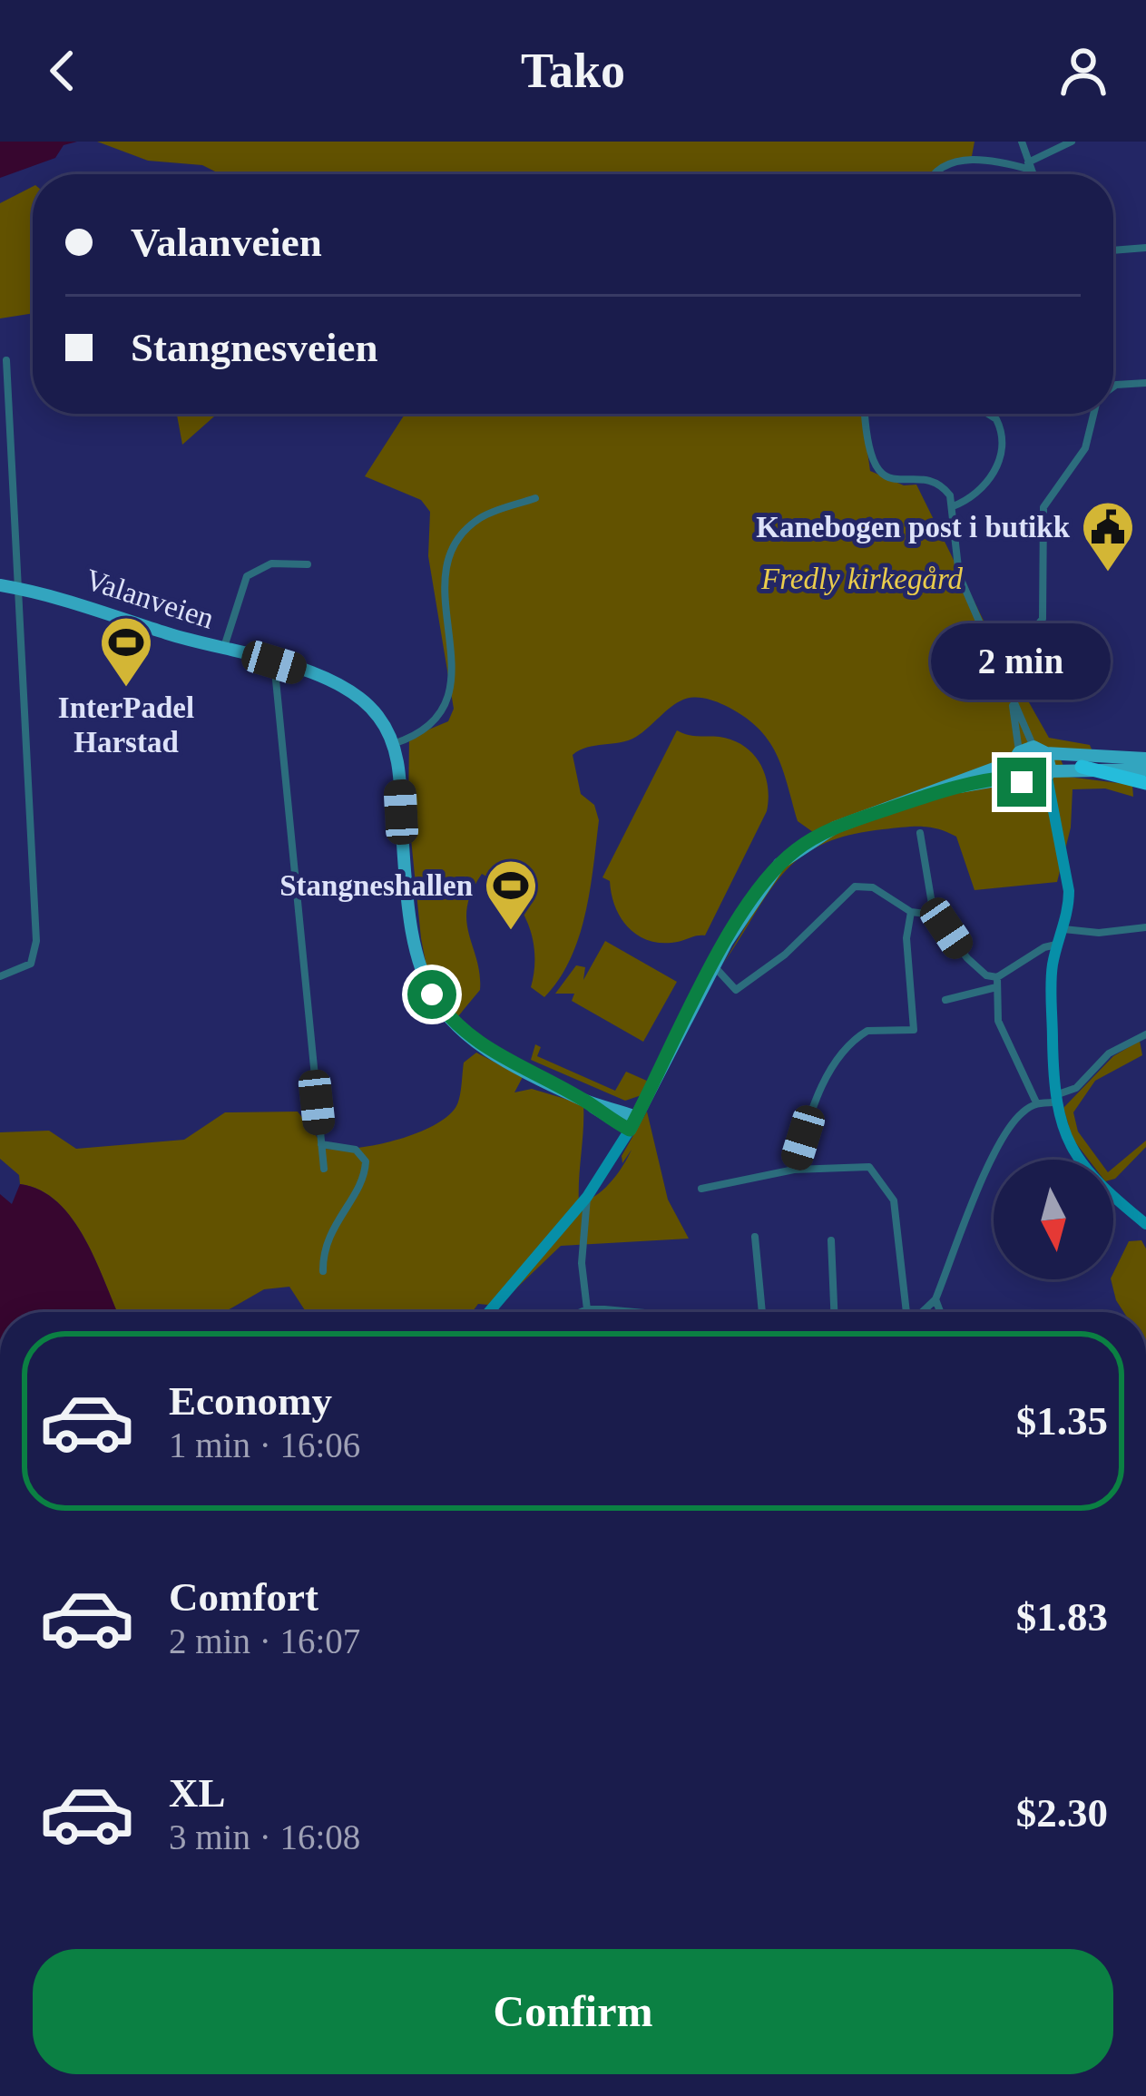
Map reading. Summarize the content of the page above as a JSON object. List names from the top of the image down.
{
  "streets": {
    "main road": ["Valanveien"]
  },
  "parks": ["Fredly kirkegård"],
  "places": {
    "public building": ["Kanebogen post i butikk"],
    "sports": ["InterPadel Harstad", "Stangneshallen"]
  },
  "north": "bottom",
  "page": {
    "header": "Tako",
    "banner": ["Valanveien", "Stangnesveien"],
    "bubble": "2 min",
    "list": [
      {
        "name": "Economy",
        "note": "1 min · 16:06",
        "value": "$1.35"
      },
      {
        "name": "Comfort",
        "note": "2 min · 16:07",
        "value": "$1.83"
      },
      {
        "name": "XL",
        "note": "3 min · 16:08",
        "value": "$2.30"
      }
    ],
    "buttons": "Confirm"
  }
}
